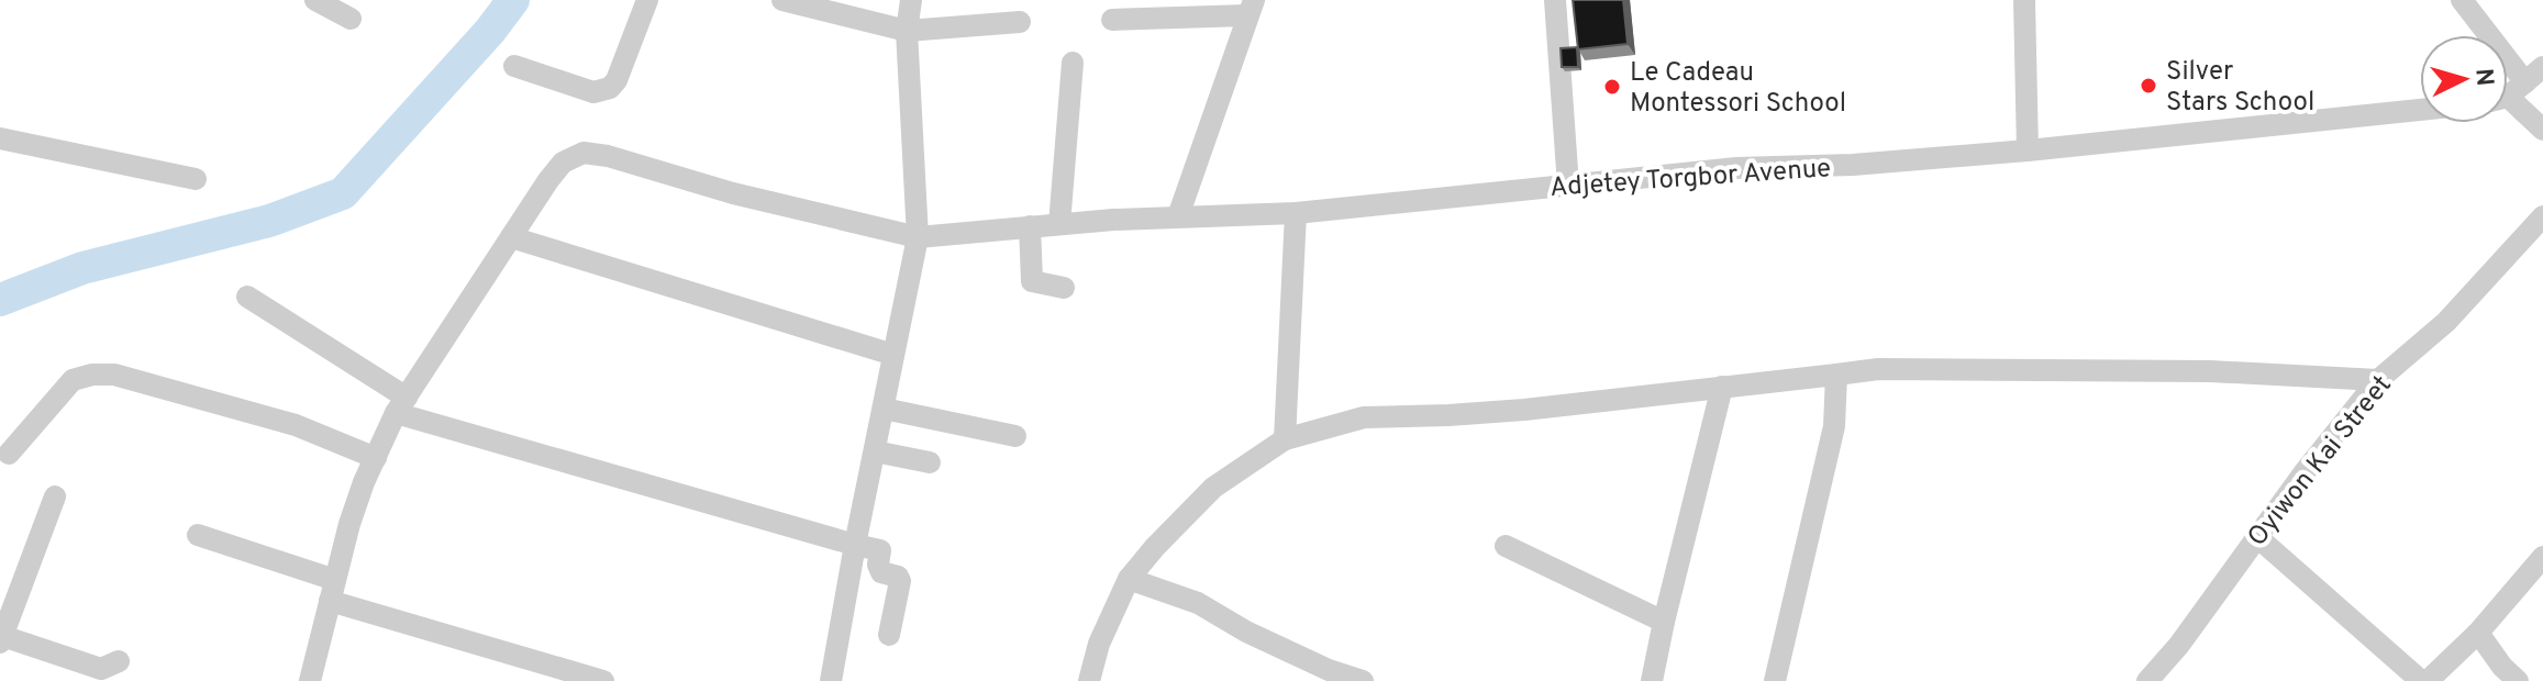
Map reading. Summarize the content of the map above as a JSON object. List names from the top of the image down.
{
  "streets": {
    "street": ["Adjetey Torgbor Avenue", "Oyiwon Kai Street"]
  },
  "places": ["Silver Stars School", "Le Cadeau Montessori School"],
  "north": "right"
}
